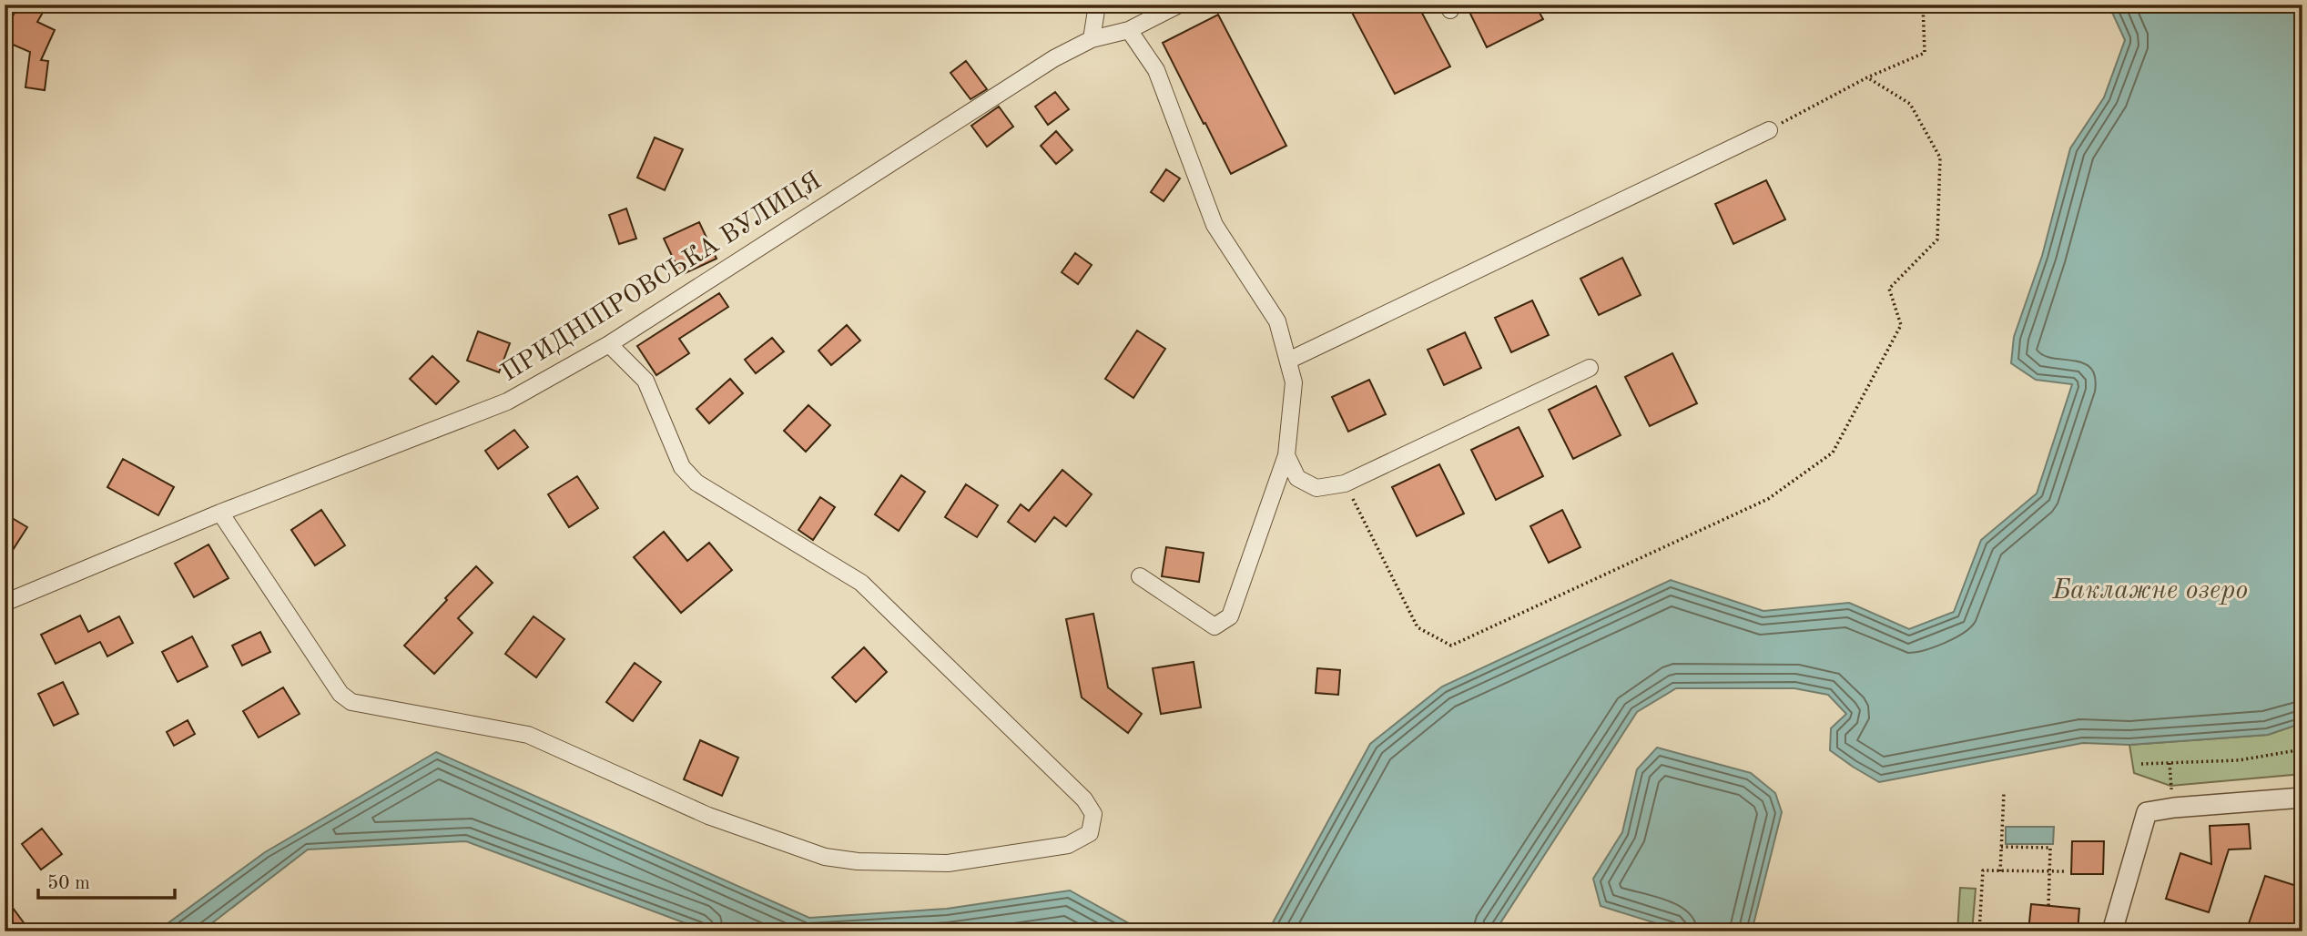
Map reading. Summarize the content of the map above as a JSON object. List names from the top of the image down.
{
  "streets": {
    "street": ["ПРИДНІПРОВСЬКА ВУЛИЦЯ"]
  },
  "water": ["Баклажне озеро"],
  "scale_bar": "50 m"
}
